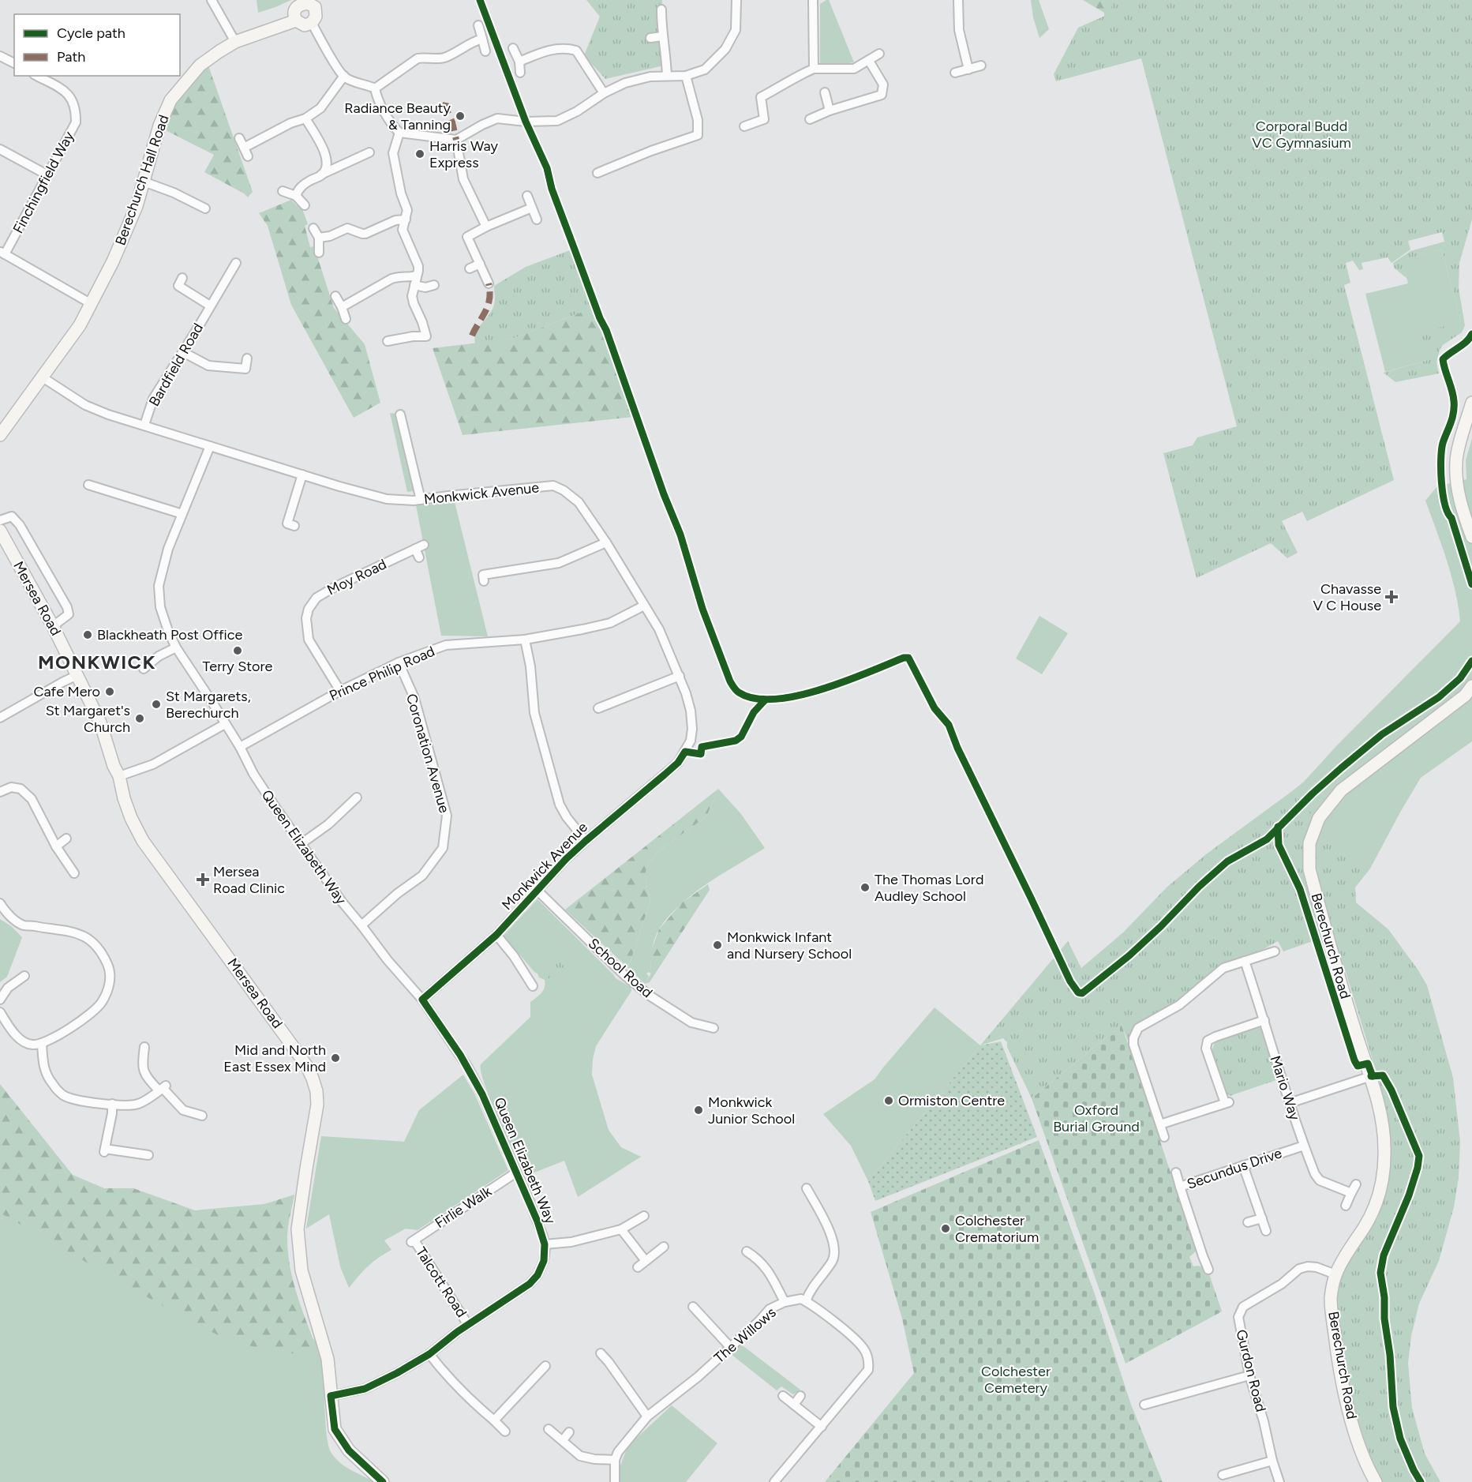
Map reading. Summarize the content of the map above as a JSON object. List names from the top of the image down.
{
  "streets": {
    "street": [
      "Berechurch Hall Road",
      "Finchingfield Way",
      "Bardfield Road",
      "Monkwick Avenue",
      "Moy Road",
      "Mersea Road",
      "Prince Philip Road",
      "Coronation Avenue",
      "Queen Elizabeth Way",
      "Berechurch Road",
      "School Road",
      "Mario Way",
      "Secundus Drive",
      "Firlie Walk",
      "Talcott Road",
      "The Willows",
      "Gurdon Road"
    ]
  },
  "crossings": [
    ["Berechurch Hall Road", "Monkwick Avenue"],
    ["Bardfield Road", "Monkwick Avenue"],
    ["Monkwick Avenue", "Prince Philip Road"],
    ["Monkwick Avenue", "Queen Elizabeth Way"],
    ["Monkwick Avenue", "School Road"],
    ["Moy Road", "Prince Philip Road"],
    ["Mersea Road", "Queen Elizabeth Way"],
    ["Prince Philip Road", "Coronation Avenue"],
    ["Prince Philip Road", "Queen Elizabeth Way"],
    ["Coronation Avenue", "Queen Elizabeth Way"],
    ["Queen Elizabeth Way", "Firlie Walk"],
    ["Queen Elizabeth Way", "Talcott Road"],
    ["Berechurch Road", "Gurdon Road"],
    ["Mario Way", "Secundus Drive"],
    ["Firlie Walk", "Talcott Road"]
  ],
  "districts": ["MONKWICK"],
  "parks": ["Corporal Budd VC Gymnasium", "Oxford Burial Ground", "Colchester Cemetery"],
  "places": {
    "other": [
      "Radiance Beauty & Tanning",
      "Harris Way Express",
      "Blackheath Post Office",
      "Terry Store",
      "Cafe Mero",
      "St Margarets, Berechurch",
      "St Margaret's Church",
      "The Thomas Lord Audley School",
      "Monkwick Infant and Nursery School",
      "Mid and North East Essex Mind",
      "Ormiston Centre",
      "Monkwick Junior School",
      "Colchester Crematorium"
    ],
    "health": ["Chavasse V C House", "Mersea Road Clinic"]
  },
  "legend": ["Cycle path", "Path"]
}
